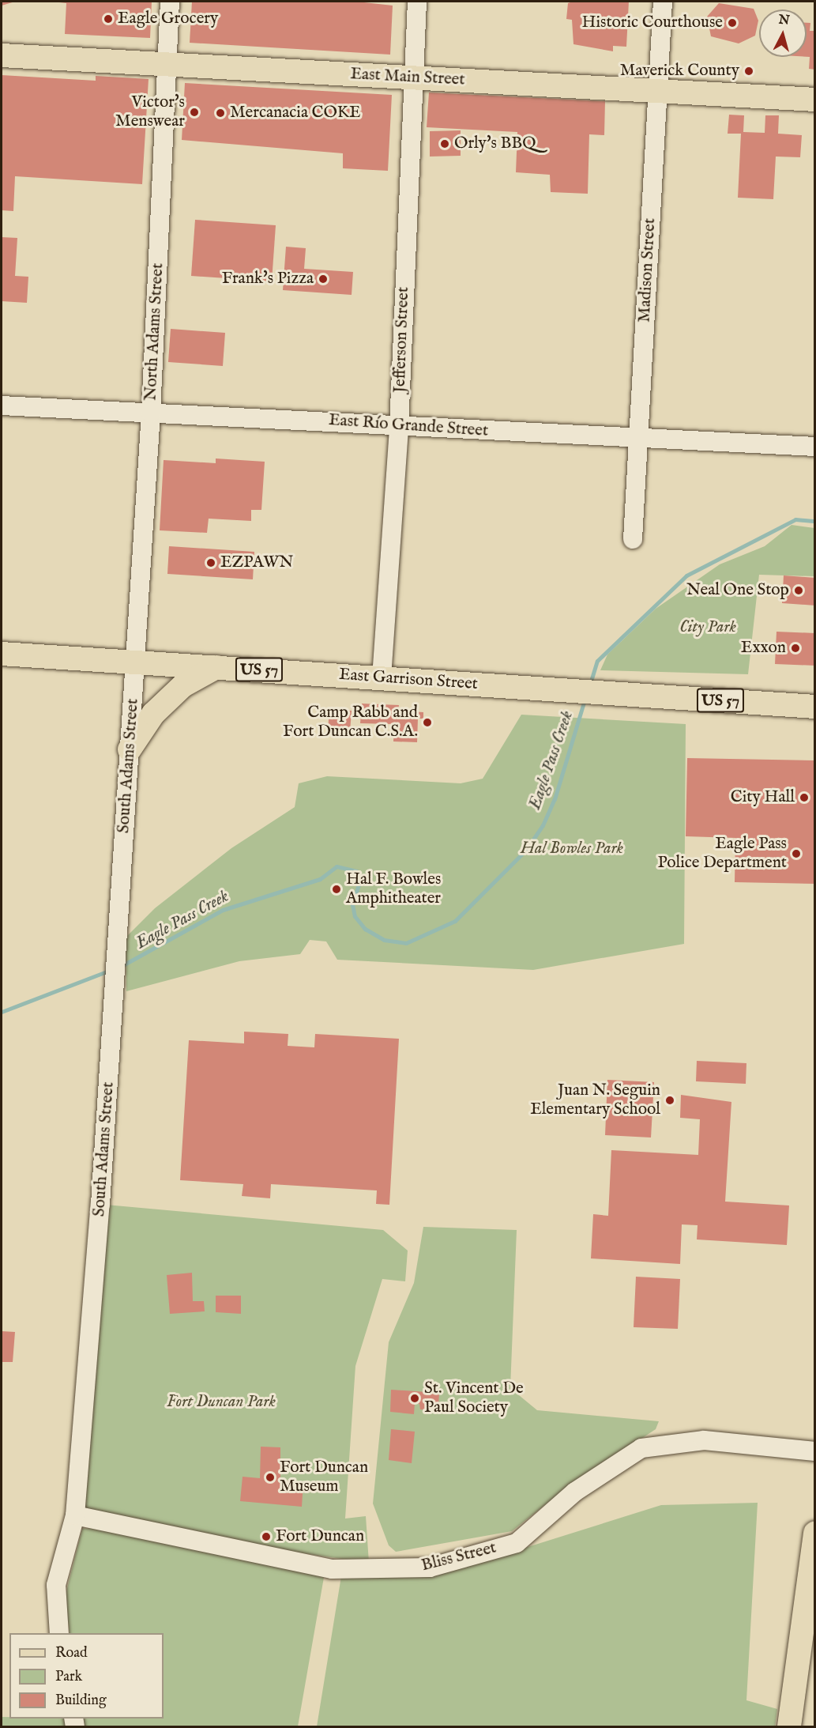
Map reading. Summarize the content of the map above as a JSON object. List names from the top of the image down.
{
  "streets": {
    "main road": ["East Main Street", "US 57", "East Garrison Street"],
    "street": [
      "Madison Street",
      "North Adams Street",
      "Jefferson Street",
      "East Río Grande Street",
      "South Adams Street",
      "Bliss Street"
    ]
  },
  "crossings": [
    ["East Main Street", "Madison Street"],
    ["East Main Street", "North Adams Street"],
    ["East Main Street", "Jefferson Street"],
    ["Madison Street", "East Río Grande Street"],
    ["North Adams Street", "East Río Grande Street"],
    ["North Adams Street", "East Garrison Street"],
    ["North Adams Street", "South Adams Street"],
    ["Jefferson Street", "East Río Grande Street"],
    ["Jefferson Street", "East Garrison Street"],
    ["East Garrison Street", "South Adams Street"],
    ["South Adams Street", "Bliss Street"]
  ],
  "water": ["Eagle Pass Creek"],
  "parks": ["City Park", "Hal Bowles Park", "Fort Duncan Park"],
  "places": [
    "Eagle Grocery",
    "Historic Courthouse",
    "Maverick County",
    "Victor's Menswear",
    "Mercanacia COKE",
    "Orly's BBQ",
    "Frank's Pizza",
    "EZPAWN",
    "Neal One Stop",
    "Exxon",
    "Camp Rabb and Fort Duncan C.S.A.",
    "City Hall",
    "Eagle Pass Police Department",
    "Hal F. Bowles Amphitheater",
    "Juan N. Seguin Elementary School",
    "St. Vincent De Paul Society",
    "Fort Duncan Museum",
    "Fort Duncan"
  ],
  "legend": ["Road", "Park", "Building"],
  "north": "top"
}
